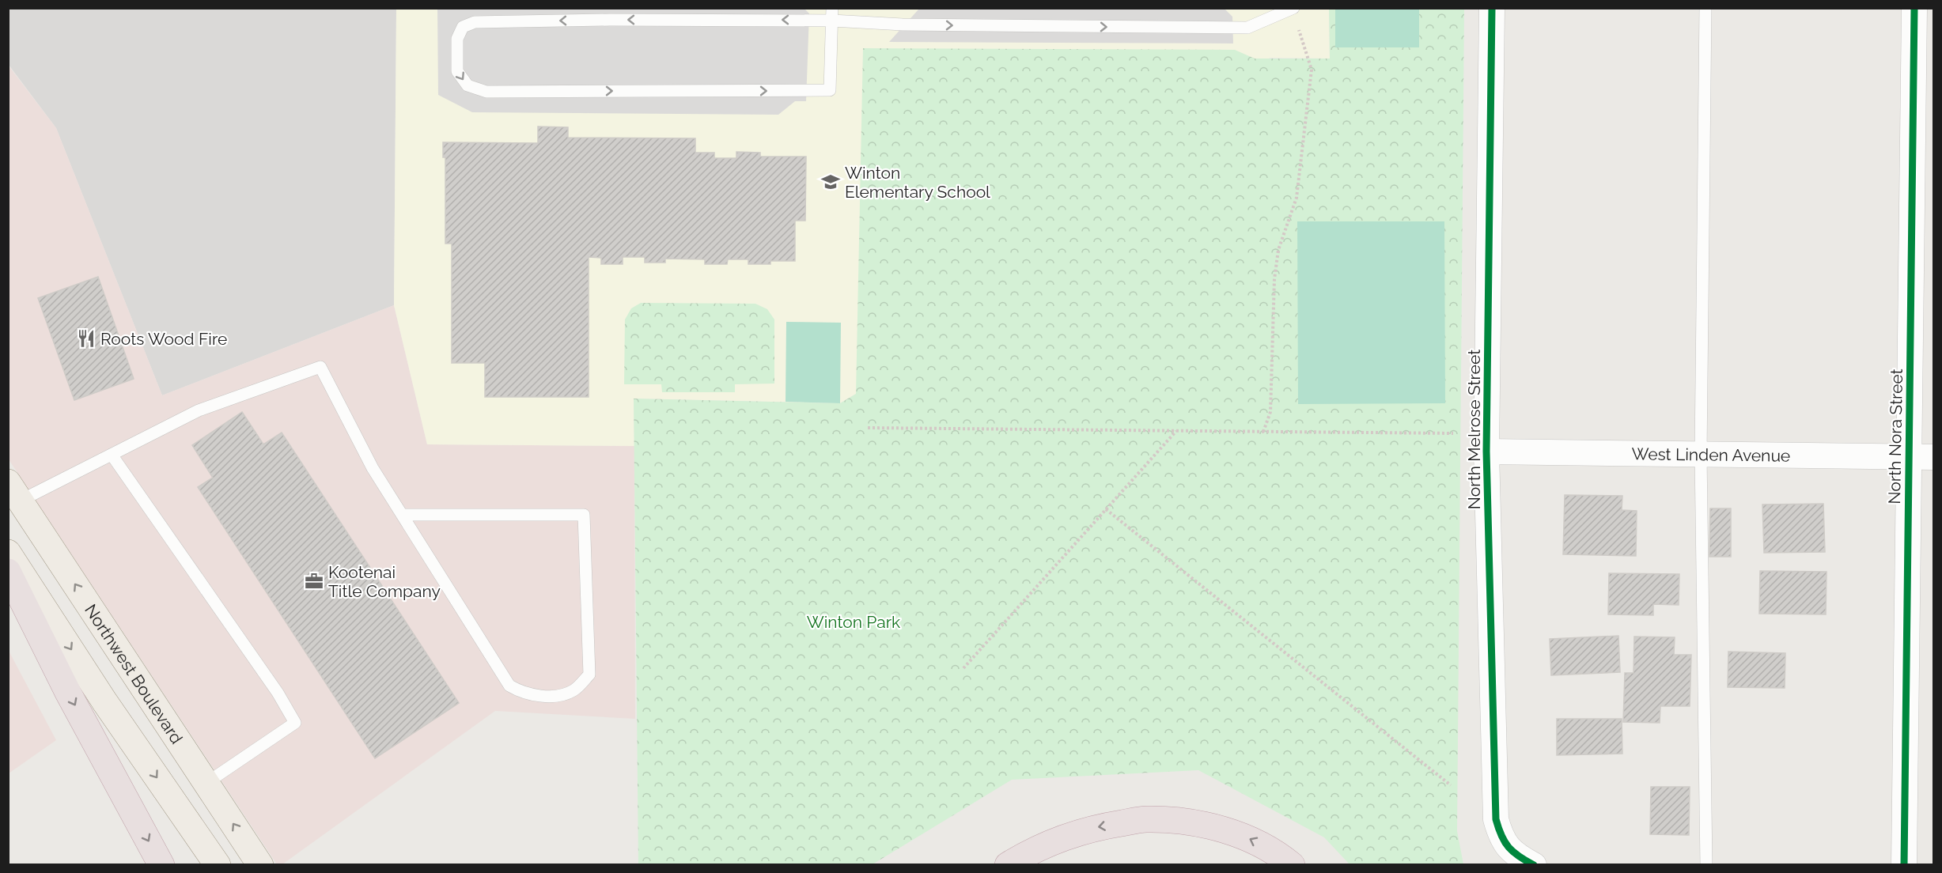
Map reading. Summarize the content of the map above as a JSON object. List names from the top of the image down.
{
  "streets": {
    "main road": ["Northwest Boulevard"],
    "street": ["North Melrose Street", "North Nora Street", "West Linden Avenue"]
  },
  "crossings": [
    ["North Melrose Street", "West Linden Avenue"],
    ["North Nora Street", "West Linden Avenue"]
  ],
  "parks": ["Winton Park"],
  "places": {
    "school or university": ["Winton Elementary School"],
    "restaurant": ["Roots Wood Fire"],
    "office": ["Kootenai Title Company"]
  }
}
